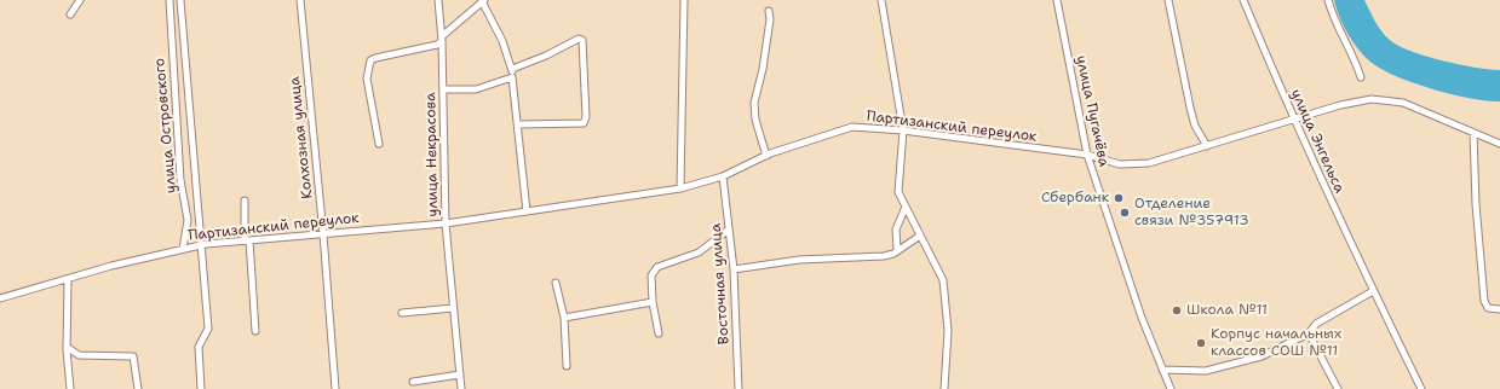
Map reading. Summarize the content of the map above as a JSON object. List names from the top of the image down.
{
  "streets": {
    "street": [
      "улица Пугачёва",
      "улица Островского",
      "Партизанский переулок",
      "Колхозная улица",
      "улица Энгельса",
      "улица Некрасова",
      "Восточная улица"
    ]
  },
  "crossings": [
    ["улица Пугачёва", "Партизанский переулок"],
    ["улица Островского", "Партизанский переулок"],
    ["Партизанский переулок", "Колхозная улица"],
    ["Партизанский переулок", "улица Энгельса"],
    ["Партизанский переулок", "улица Некрасова"],
    ["Партизанский переулок", "Восточная улица"]
  ],
  "places": [
    "Сбербанк",
    "Отделение связи №357913",
    "Школа №11",
    "Корпус начальных классов СОШ №11"
  ]
}
